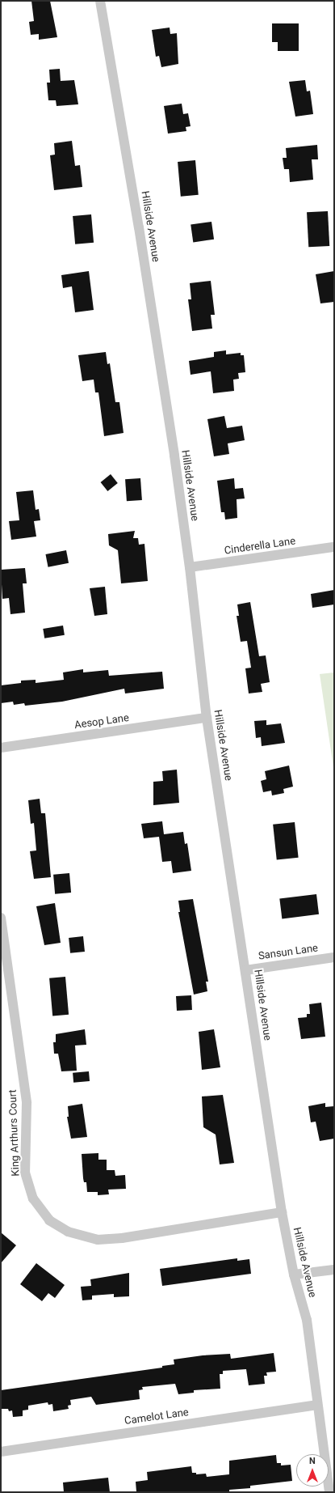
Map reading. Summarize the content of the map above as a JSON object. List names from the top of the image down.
{
  "streets": {
    "street": [
      "Hillside Avenue",
      "Cinderella Lane",
      "Aesop Lane",
      "Sansun Lane",
      "King Arthurs Court",
      "Camelot Lane"
    ]
  },
  "crossings": [
    ["Hillside Avenue", "Cinderella Lane"],
    ["Hillside Avenue", "Aesop Lane"],
    ["Hillside Avenue", "Sansun Lane"],
    ["Hillside Avenue", "King Arthurs Court"],
    ["Hillside Avenue", "Camelot Lane"]
  ],
  "north": "top"
}
